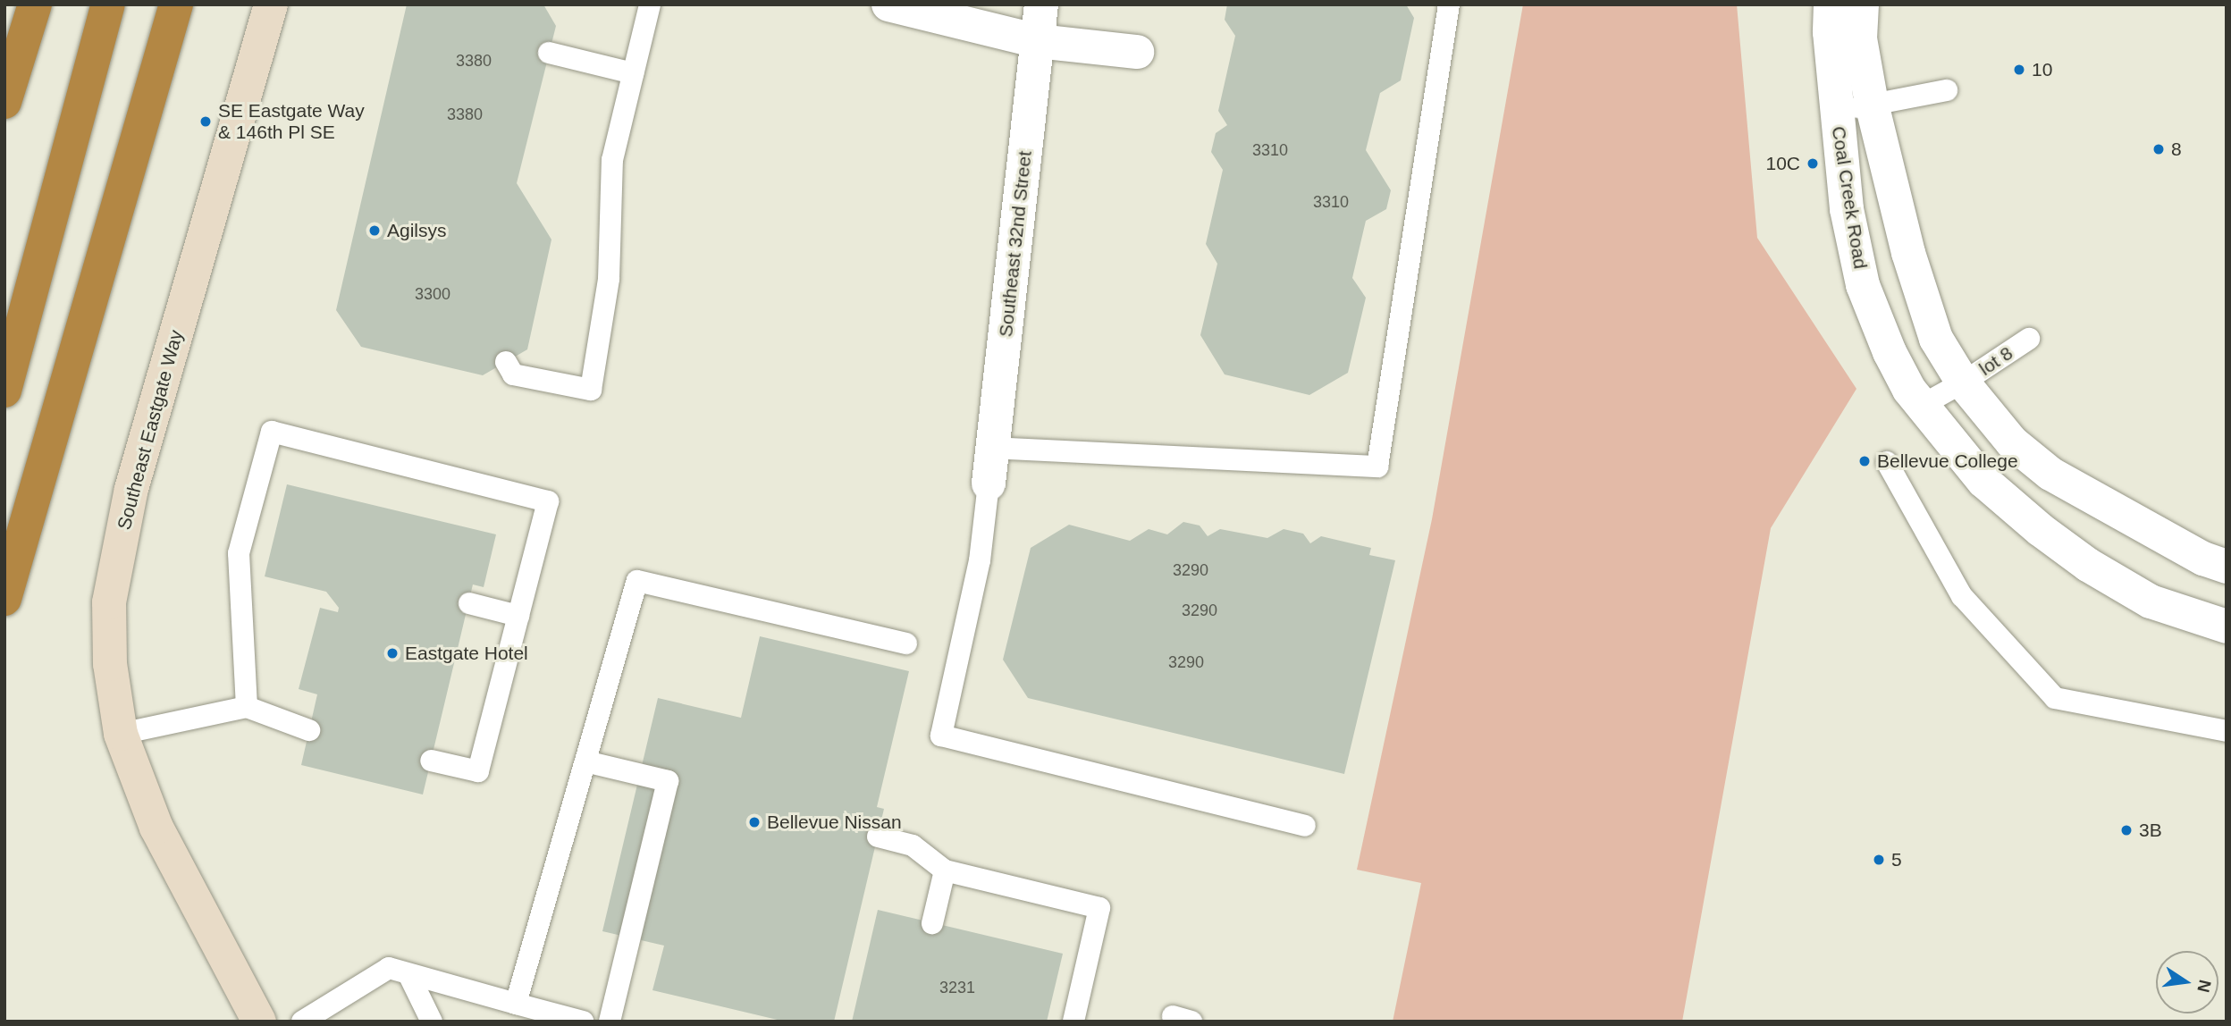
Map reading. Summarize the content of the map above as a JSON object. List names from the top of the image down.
{
  "streets": {
    "main road": ["Southeast Eastgate Way"],
    "street": ["Coal Creek Road", "Southeast 32nd Street"],
    "lane": ["lot 8"]
  },
  "crossings": [
    ["Coal Creek Road", "lot 8"]
  ],
  "places": [
    "10",
    "SE Eastgate Way & 146th Pl SE",
    "8",
    "10C",
    "Agilsys",
    "Bellevue College",
    "Eastgate Hotel",
    "Bellevue Nissan",
    "3B",
    "5"
  ],
  "house_numbers": [
    "3380",
    "3380",
    "3310",
    "3310",
    "3300",
    "3290",
    "3290",
    "3290",
    "3231"
  ],
  "north": "right"
}
